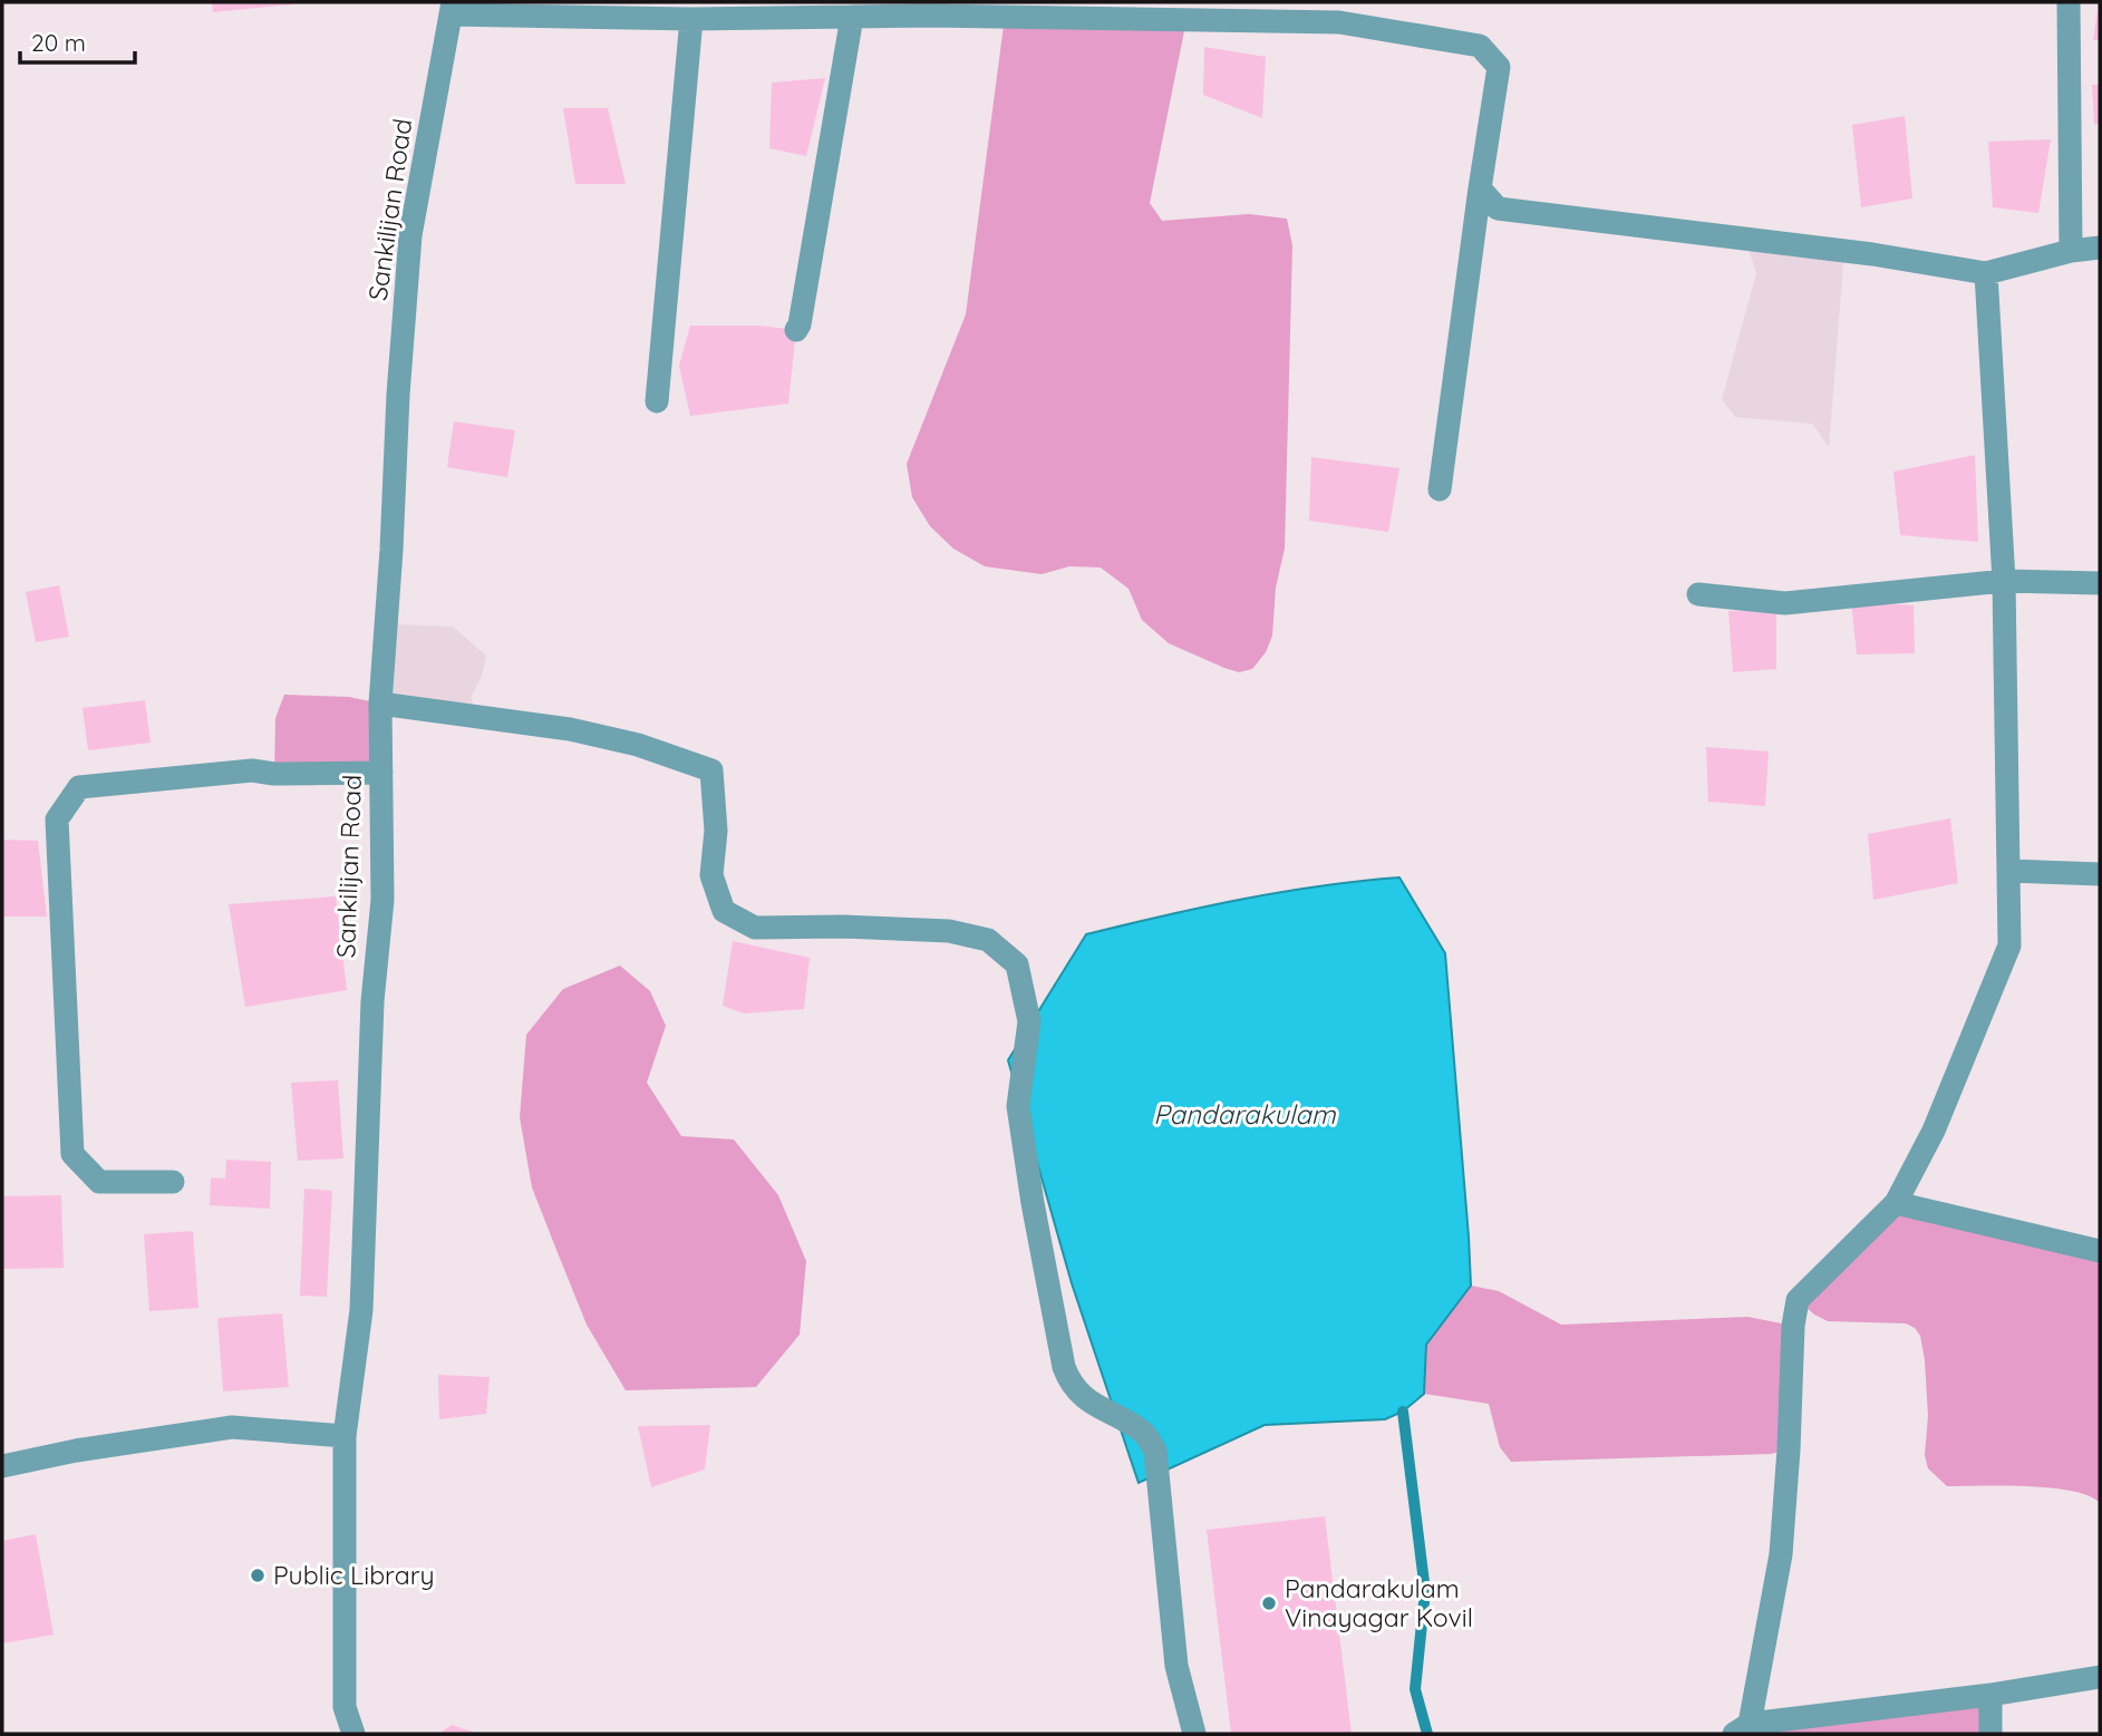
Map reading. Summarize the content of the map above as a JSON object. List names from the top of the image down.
{
  "streets": {
    "street": ["Sankilijan Road"]
  },
  "water": ["Pandarakulam"],
  "places": ["Public Library", "Pandarakulam Vinayagar Kovil"],
  "scale_bar": "20 m"
}
